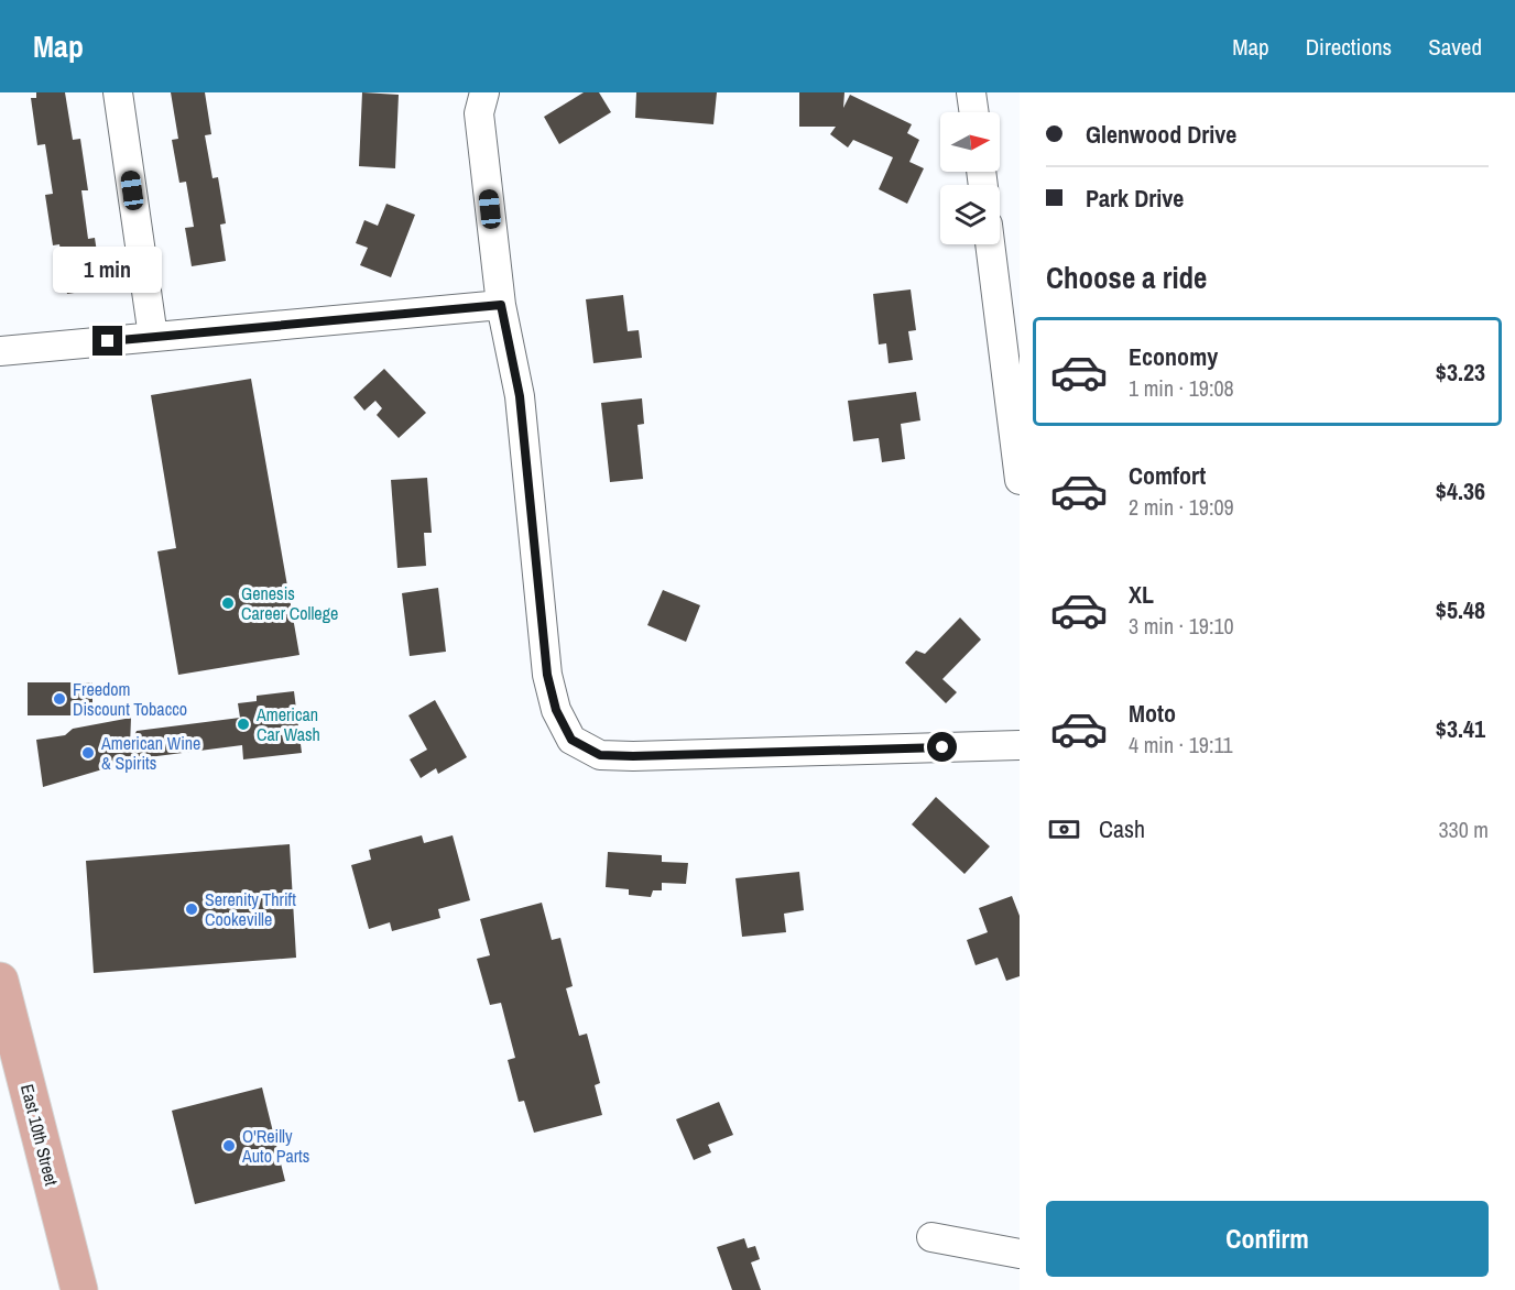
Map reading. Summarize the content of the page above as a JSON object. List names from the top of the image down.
{
  "streets": {
    "main road": ["East 10th Street"]
  },
  "places": [
    "Genesis Career College",
    "Freedom Discount Tobacco",
    "American Car Wash",
    "American Wine & Spirits",
    "Serenity Thrift Cookeville",
    "O'Reilly Auto Parts"
  ],
  "north": "right",
  "page": {
    "header": "Map",
    "nav": ["Map", "Directions", "Saved"],
    "banner": ["Glenwood Drive", "Park Drive"],
    "heading": "Choose a ride",
    "bubble": "1 min",
    "list": [
      {
        "name": "Economy",
        "note": "1 min · 19:08",
        "value": "$3.23"
      },
      {
        "name": "Comfort",
        "note": "2 min · 19:09",
        "value": "$4.36"
      },
      {
        "name": "XL",
        "note": "3 min · 19:10",
        "value": "$5.48"
      },
      {
        "name": "Moto",
        "note": "4 min · 19:11",
        "value": "$3.41"
      }
    ],
    "pay": ["Cash", "330 m"],
    "buttons": "Confirm"
  }
}
